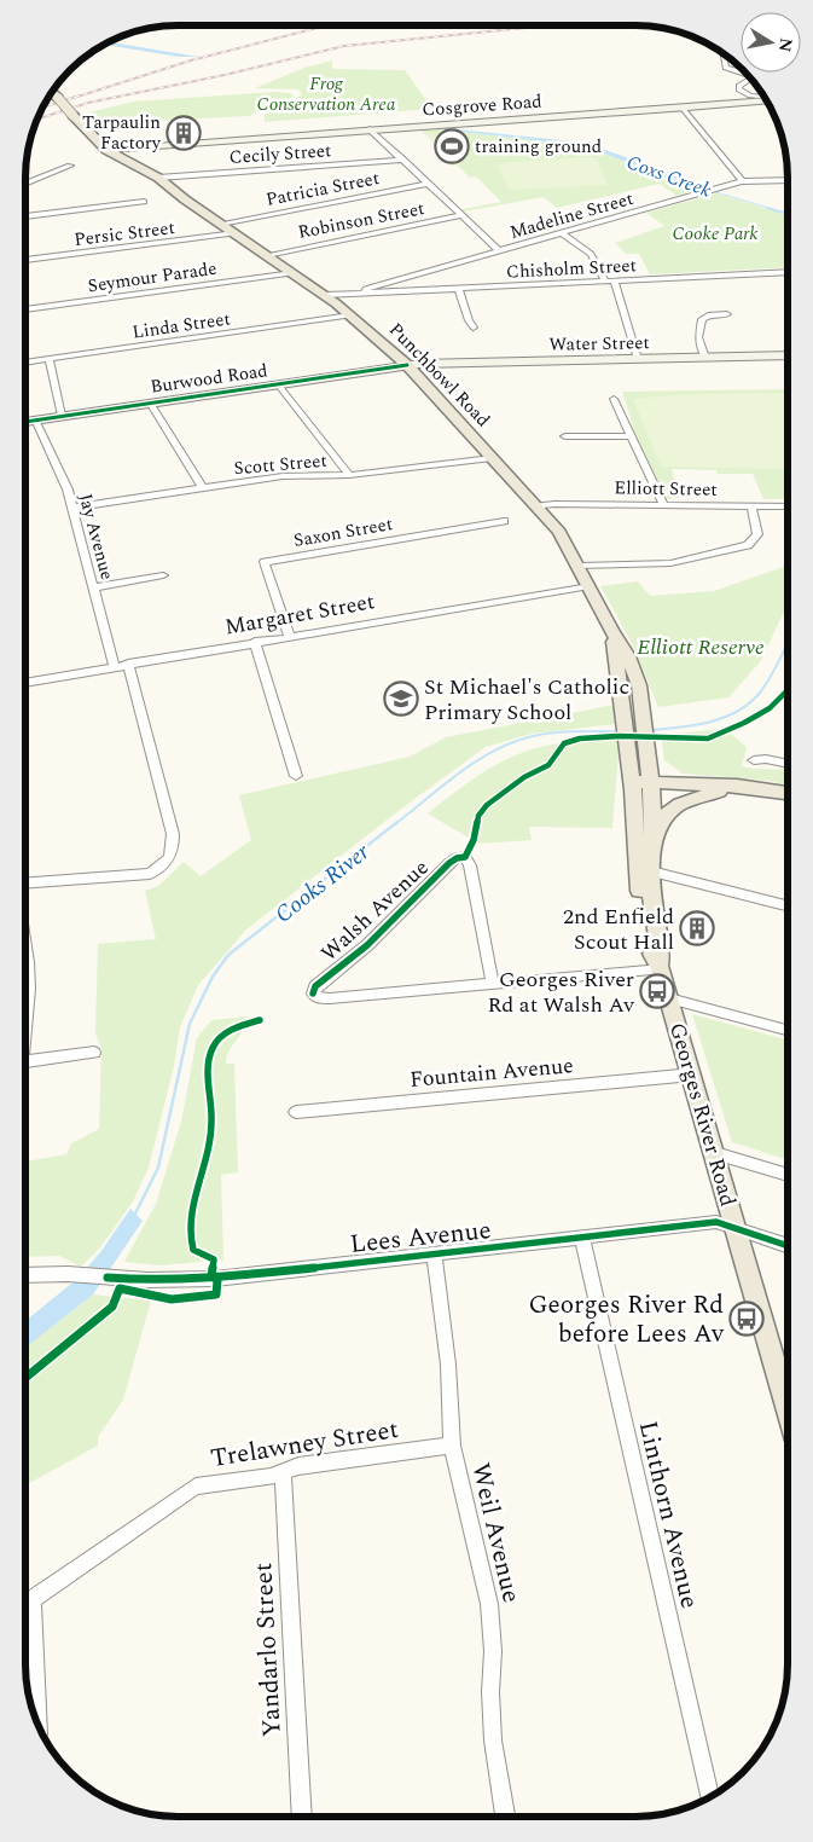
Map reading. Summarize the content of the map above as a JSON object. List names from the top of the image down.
{
  "streets": {
    "main road": [
      "Cosgrove Road",
      "Water Street",
      "Punchbowl Road",
      "Burwood Road",
      "Georges River Road"
    ],
    "street": [
      "Cecily Street",
      "Patricia Street",
      "Madeline Street",
      "Robinson Street",
      "Persic Street",
      "Chisholm Street",
      "Seymour Parade",
      "Linda Street",
      "Scott Street",
      "Elliott Street",
      "Saxon Street",
      "Jay Avenue",
      "Margaret Street",
      "Walsh Avenue",
      "Fountain Avenue",
      "Lees Avenue",
      "Trelawney Street",
      "Linthorn Avenue",
      "Weil Avenue",
      "Yandarlo Street"
    ]
  },
  "crossings": [
    ["Cosgrove Road", "Punchbowl Road"],
    ["Cecily Street", "Punchbowl Road"],
    ["Patricia Street", "Punchbowl Road"],
    ["Madeline Street", "Chisholm Street"],
    ["Robinson Street", "Punchbowl Road"],
    ["Persic Street", "Punchbowl Road"],
    ["Chisholm Street", "Punchbowl Road"],
    ["Seymour Parade", "Punchbowl Road"],
    ["Linda Street", "Punchbowl Road"],
    ["Water Street", "Punchbowl Road"],
    ["Water Street", "Burwood Road"],
    ["Punchbowl Road", "Burwood Road"],
    ["Punchbowl Road", "Scott Street"],
    ["Punchbowl Road", "Elliott Street"],
    ["Punchbowl Road", "Margaret Street"],
    ["Punchbowl Road", "Georges River Road"],
    ["Burwood Road", "Jay Avenue"],
    ["Scott Street", "Jay Avenue"],
    ["Saxon Street", "Margaret Street"],
    ["Jay Avenue", "Margaret Street"],
    ["Walsh Avenue", "Georges River Road"],
    ["Fountain Avenue", "Georges River Road"],
    ["Georges River Road", "Lees Avenue"],
    ["Lees Avenue", "Linthorn Avenue"],
    ["Lees Avenue", "Weil Avenue"],
    ["Trelawney Street", "Weil Avenue"],
    ["Trelawney Street", "Yandarlo Street"]
  ],
  "water": ["Coxs Creek", "Cooks River"],
  "parks": ["Frog Conservation Area", "Cooke Park", "Elliott Reserve"],
  "places": {
    "building": ["Tarpaulin Factory", "2nd Enfield Scout Hall"],
    "sports": ["training ground"],
    "school or university": ["St Michael's Catholic Primary School"],
    "bus stop": ["Georges River Rd at Walsh Av", "Georges River Rd before Lees Av"]
  },
  "north": "right"
}
